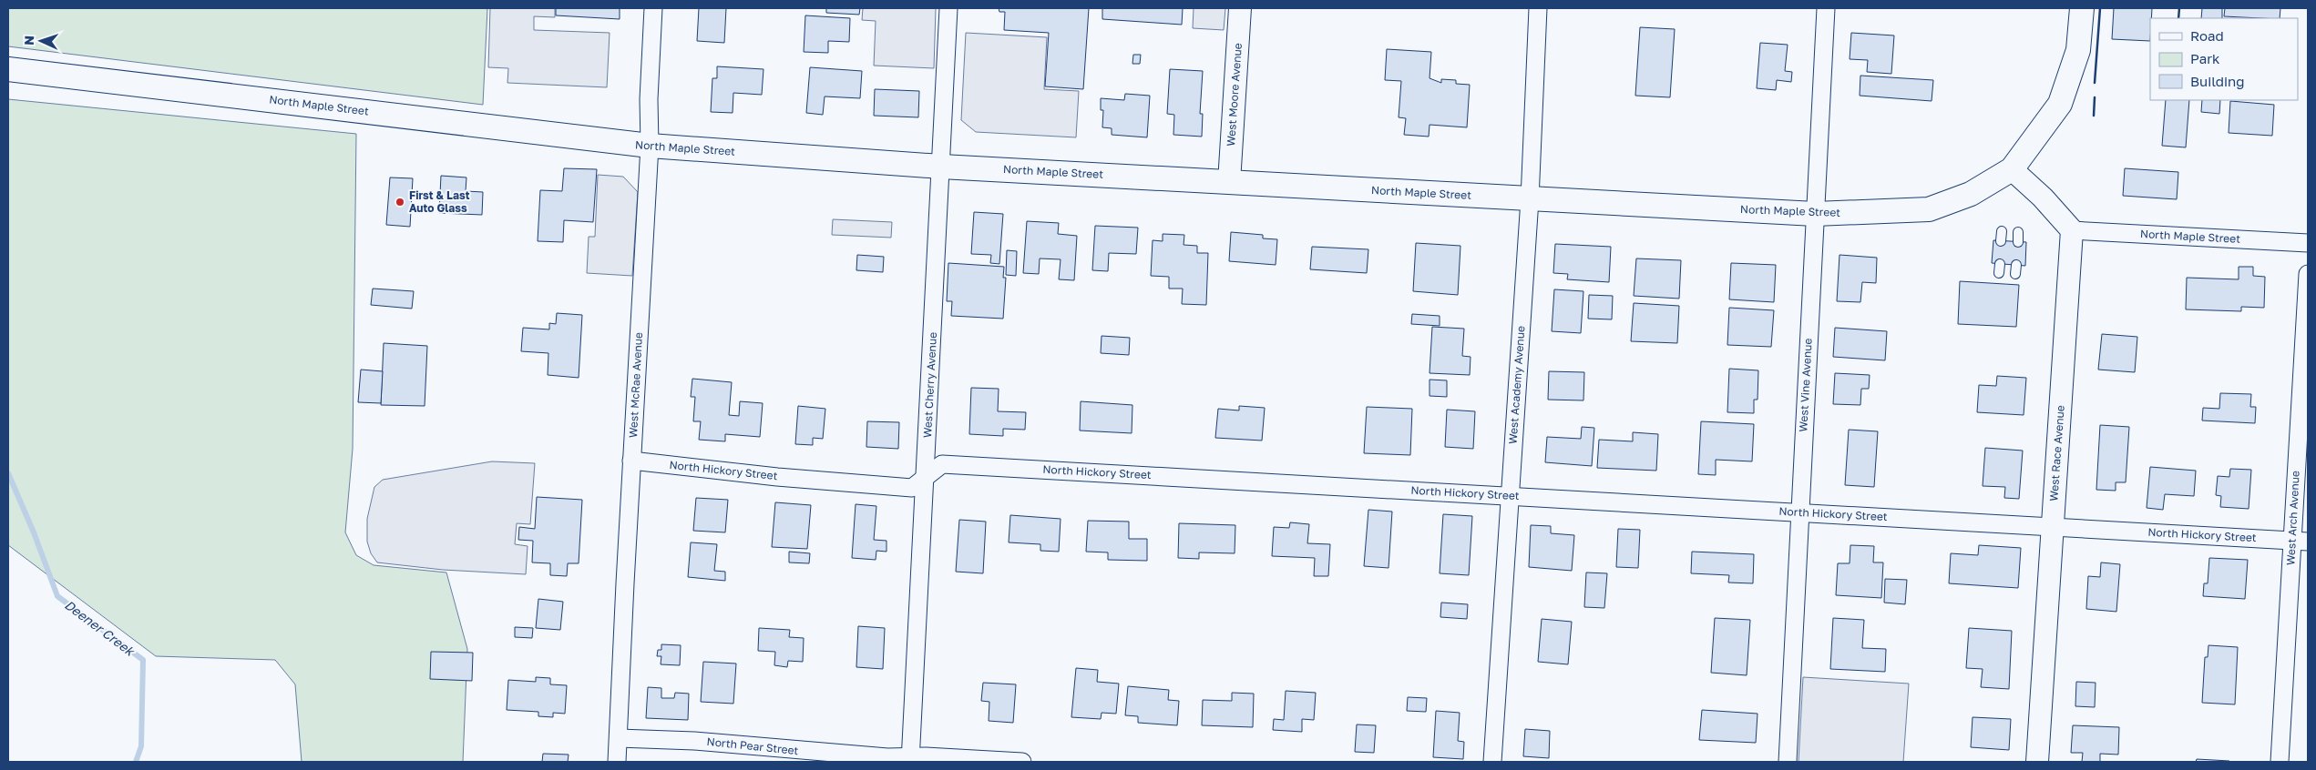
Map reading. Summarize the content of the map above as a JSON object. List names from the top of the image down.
{
  "streets": {
    "main road": ["North Maple Street"],
    "street": [
      "West Moore Avenue",
      "West McRae Avenue",
      "West Cherry Avenue",
      "West Academy Avenue",
      "West Vine Avenue",
      "West Race Avenue",
      "North Hickory Street",
      "West Arch Avenue",
      "North Pear Street"
    ]
  },
  "crossings": [
    ["West Moore Avenue", "North Maple Street"],
    ["North Maple Street", "West McRae Avenue"],
    ["North Maple Street", "West Cherry Avenue"],
    ["North Maple Street", "West Academy Avenue"],
    ["North Maple Street", "West Vine Avenue"],
    ["North Maple Street", "West Race Avenue"],
    ["West McRae Avenue", "North Hickory Street"],
    ["West McRae Avenue", "North Pear Street"],
    ["West Cherry Avenue", "North Hickory Street"],
    ["West Cherry Avenue", "North Pear Street"],
    ["West Academy Avenue", "North Hickory Street"],
    ["West Vine Avenue", "North Hickory Street"],
    ["West Race Avenue", "North Hickory Street"],
    ["North Hickory Street", "West Arch Avenue"]
  ],
  "water": ["Deener Creek"],
  "places": ["First & Last Auto Glass"],
  "legend": ["Road", "Park", "Building"],
  "north": "left"
}
